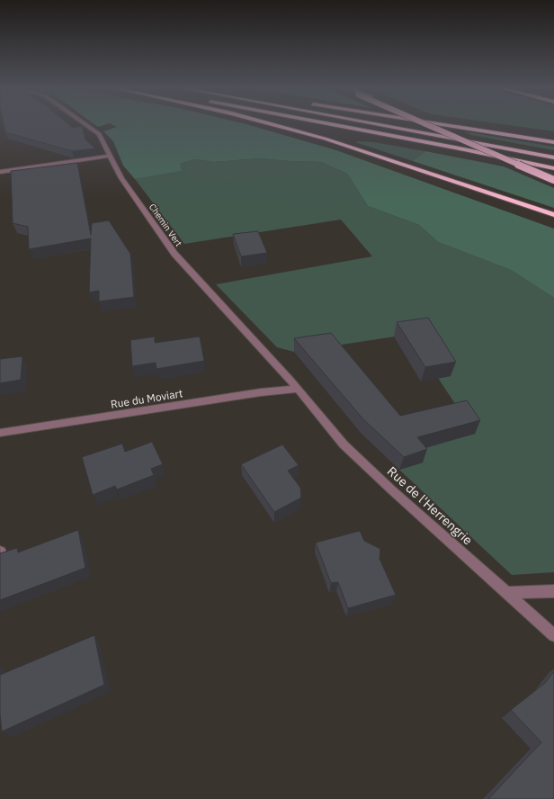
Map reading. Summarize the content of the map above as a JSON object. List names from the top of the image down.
{
  "streets": {
    "street": ["Chemin Vert", "Rue du Moviart", "Rue de l'Herrengrie"]
  },
  "crossings": [
    ["Chemin Vert", "Rue du Moviart"],
    ["Chemin Vert", "Rue de l'Herrengrie"],
    ["Rue du Moviart", "Rue de l'Herrengrie"]
  ]
}
